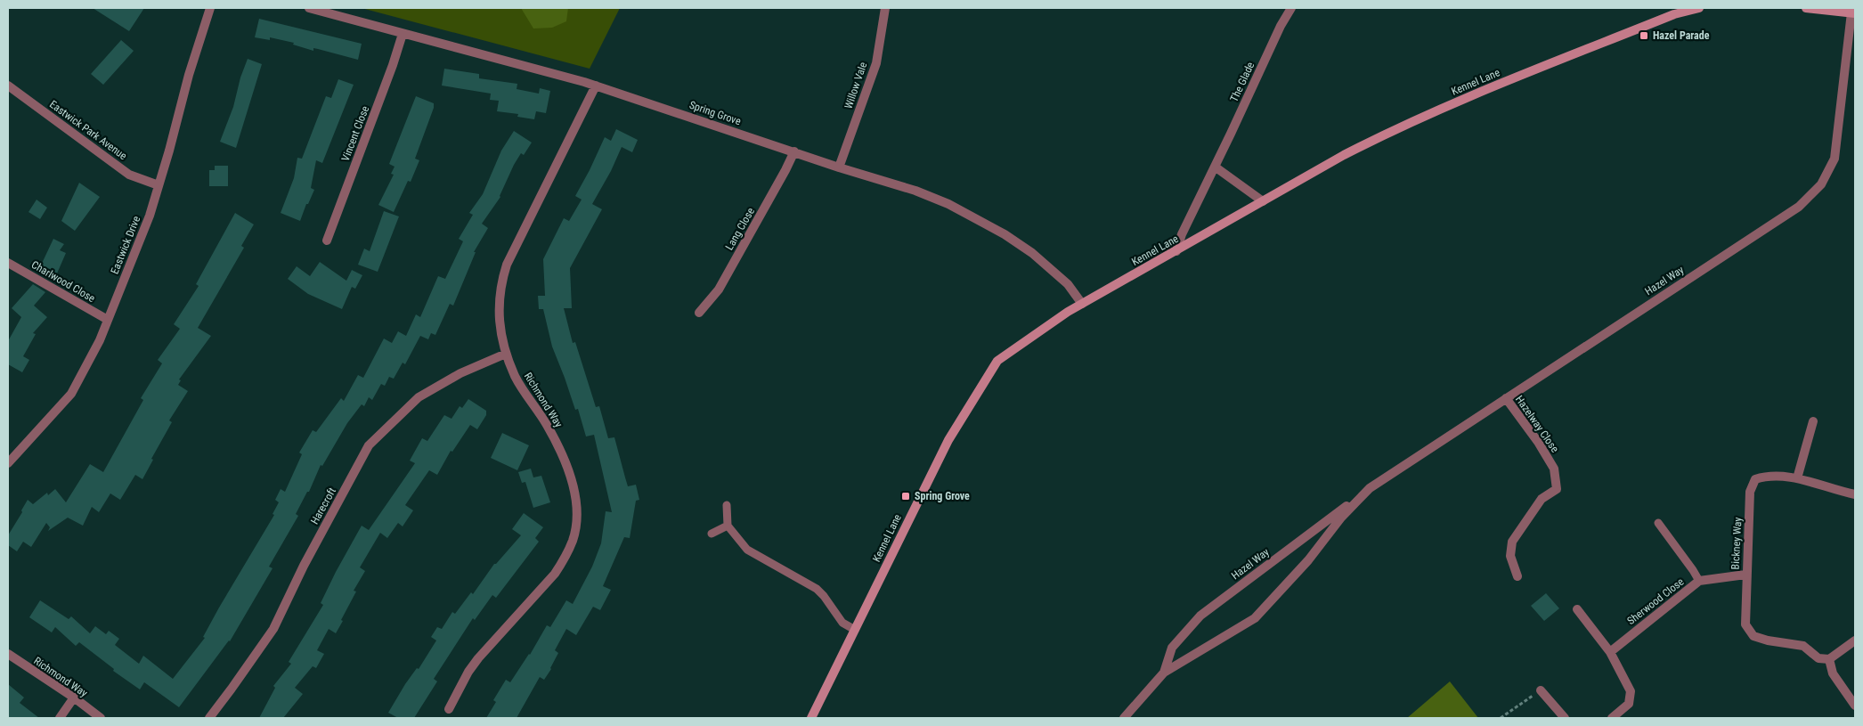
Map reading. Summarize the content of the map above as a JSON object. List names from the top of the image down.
{
  "streets": {
    "street": [
      "The Glade",
      "Kennel Lane",
      "Willow Vale",
      "Spring Grove",
      "Eastwick Park Avenue",
      "Vincent Close",
      "Lang Close",
      "Eastwick Drive",
      "Hazel Way",
      "Charlwood Close",
      "Richmond Way",
      "Hazelway Close",
      "Harecroft",
      "Bickney Way",
      "Sherwood Close"
    ]
  },
  "crossings": [
    ["The Glade", "Kennel Lane"],
    ["Kennel Lane", "Spring Grove"],
    ["Willow Vale", "Spring Grove"],
    ["Spring Grove", "Vincent Close"],
    ["Spring Grove", "Lang Close"],
    ["Spring Grove", "Richmond Way"],
    ["Eastwick Park Avenue", "Eastwick Drive"],
    ["Eastwick Drive", "Charlwood Close"],
    ["Hazel Way", "Hazelway Close"],
    ["Richmond Way", "Harecroft"],
    ["Bickney Way", "Sherwood Close"]
  ],
  "places": {
    "transit": ["Hazel Parade", "Spring Grove"]
  }
}
